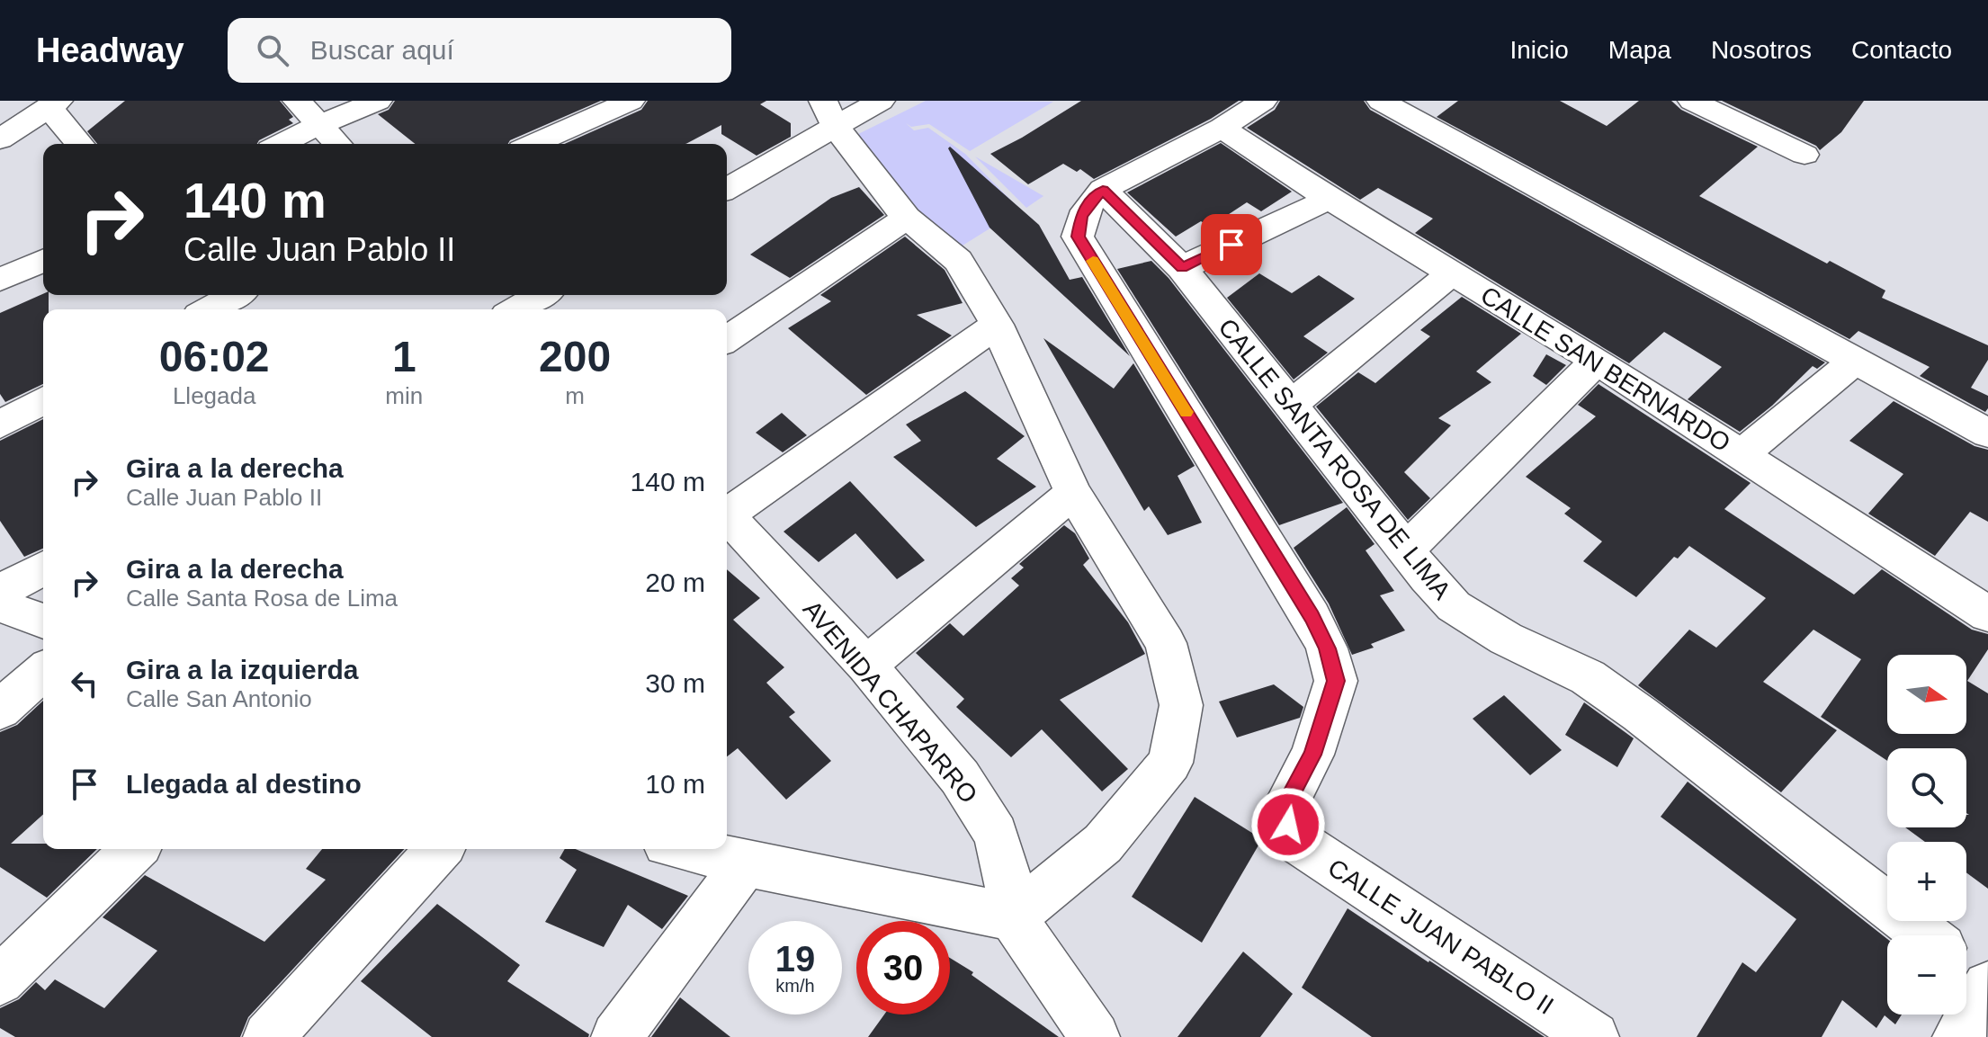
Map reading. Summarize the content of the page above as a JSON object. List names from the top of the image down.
{
  "streets": {
    "street": [
      "CALLE SAN BERNARDO",
      "CALLE SANTA ROSA DE LIMA",
      "AVENIDA CHAPARRO",
      "CALLE JUAN PABLO II"
    ]
  },
  "crossings": [
    ["CALLE SANTA ROSA DE LIMA", "CALLE JUAN PABLO II"]
  ],
  "north": "right",
  "page": {
    "header": "Headway",
    "search": "Buscar aquí",
    "nav": [
      "Inicio",
      "Mapa",
      "Nosotros",
      "Contacto"
    ],
    "turn": ["140 m", "Calle Juan Pablo II"],
    "eta": [
      "06:02",
      "Llegada",
      "1",
      "min",
      "200",
      "m"
    ],
    "list": [
      {
        "name": "Gira a la derecha",
        "note": "Calle Juan Pablo II",
        "value": "140 m"
      },
      {
        "name": "Gira a la derecha",
        "note": "Calle Santa Rosa de Lima",
        "value": "20 m"
      },
      {
        "name": "Gira a la izquierda",
        "note": "Calle San Antonio",
        "value": "30 m"
      },
      {
        "name": "Llegada al destino",
        "value": "10 m"
      }
    ],
    "map_buttons": ["+", "−"],
    "speed": "19 km/h",
    "limit": "30"
  }
}
